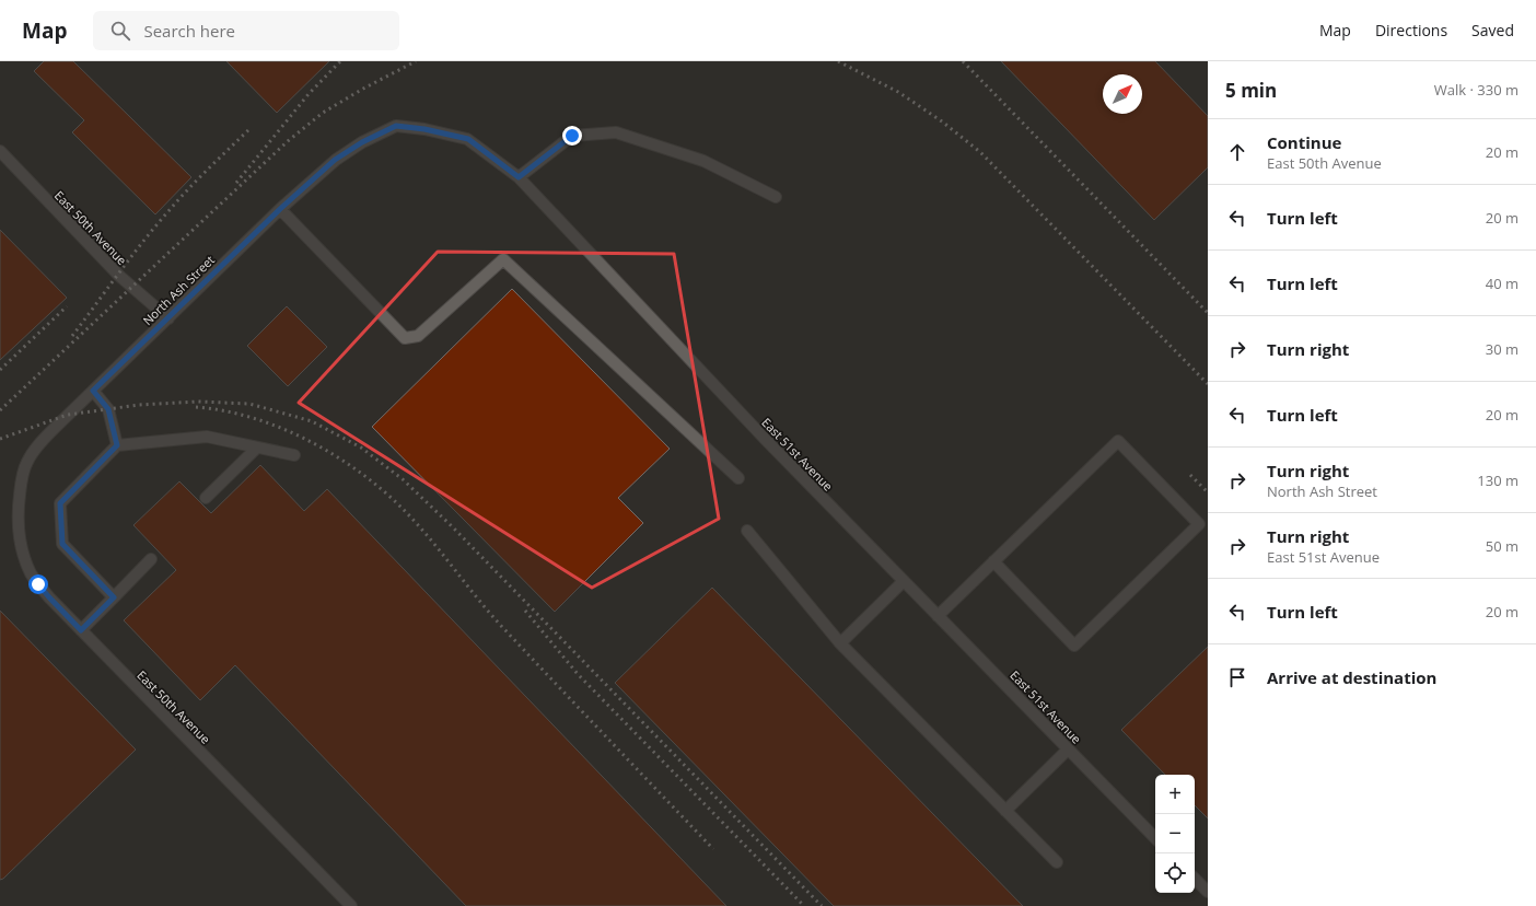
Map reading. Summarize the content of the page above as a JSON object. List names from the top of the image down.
{
  "streets": {
    "street": ["East 50th Avenue", "North Ash Street", "East 51st Avenue"]
  },
  "crossings": [
    ["East 50th Avenue", "North Ash Street"],
    ["North Ash Street", "East 51st Avenue"]
  ],
  "north": "top right",
  "page": {
    "header": "Map",
    "search": "Search here",
    "nav": ["Map", "Directions", "Saved"],
    "heading": ["5 min", "Walk · 330 m"],
    "list": [
      ["Continue", "East 50th Avenue", "20 m"],
      ["Turn left", "20 m"],
      ["Turn left", "40 m"],
      ["Turn right", "30 m"],
      ["Turn left", "20 m"],
      ["Turn right", "North Ash Street", "130 m"],
      ["Turn right", "East 51st Avenue", "50 m"],
      ["Turn left", "20 m"],
      "Arrive at destination"
    ],
    "map_buttons": ["+", "−"]
  }
}
